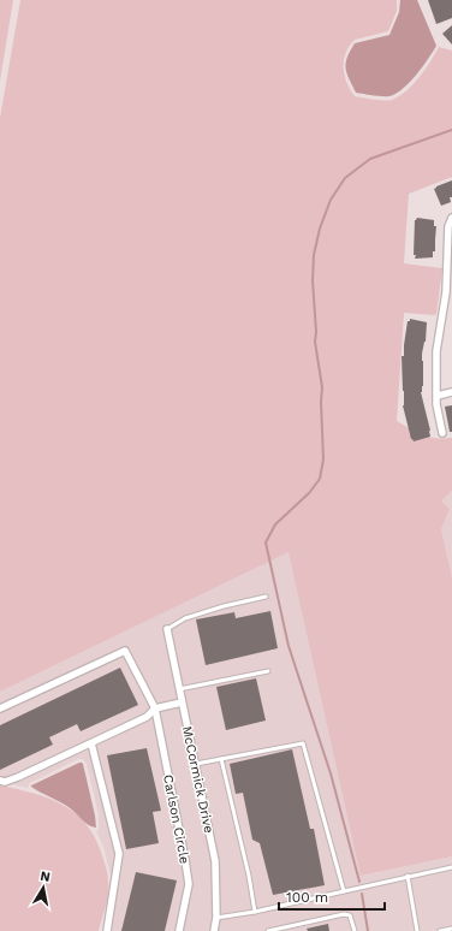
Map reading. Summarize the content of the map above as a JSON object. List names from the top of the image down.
{
  "streets": {
    "street": ["McCormick Drive", "Carlson Circle"]
  },
  "scale_bar": "100 m",
  "north": "top"
}
